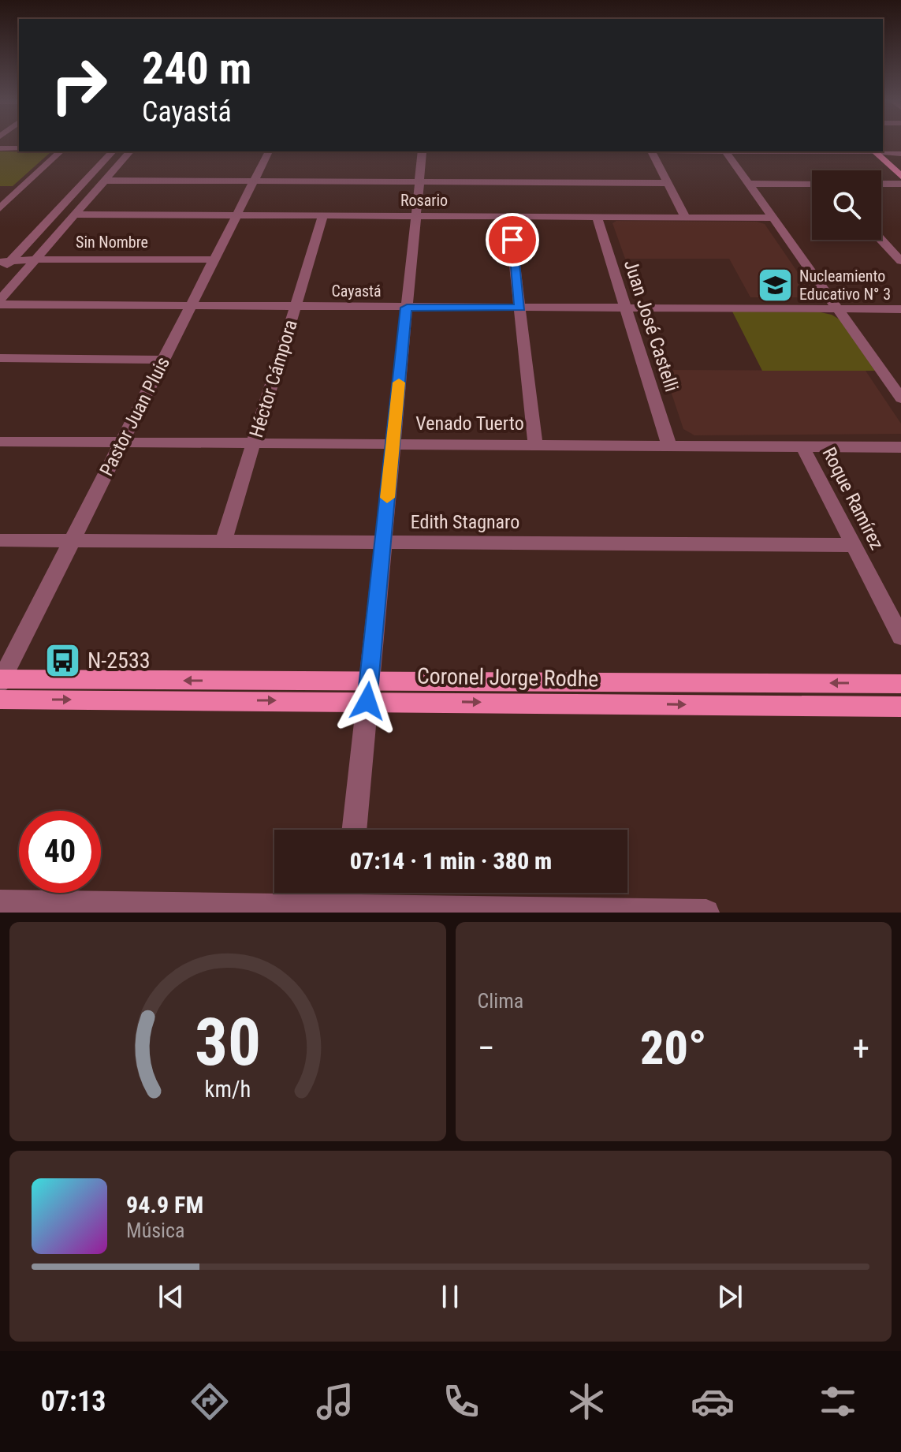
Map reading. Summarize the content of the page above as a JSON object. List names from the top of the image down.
{
  "streets": {
    "main road": ["Coronel Jorge Rodhe"],
    "street": [
      "Rosario",
      "Sin Nombre",
      "Cayastá",
      "Juan José Castelli",
      "Héctor Cámpora",
      "Pastor Juan Pluis",
      "Venado Tuerto",
      "Roque Ramírez",
      "Edith Stagnaro"
    ]
  },
  "crossings": [
    ["Rosario", "Juan José Castelli"],
    ["Rosario", "Héctor Cámpora"],
    ["Rosario", "Pastor Juan Pluis"],
    ["Sin Nombre", "Pastor Juan Pluis"],
    ["Cayastá", "Juan José Castelli"],
    ["Cayastá", "Héctor Cámpora"],
    ["Cayastá", "Pastor Juan Pluis"],
    ["Juan José Castelli", "Venado Tuerto"],
    ["Héctor Cámpora", "Venado Tuerto"],
    ["Héctor Cámpora", "Edith Stagnaro"],
    ["Pastor Juan Pluis", "Venado Tuerto"],
    ["Pastor Juan Pluis", "Edith Stagnaro"],
    ["Pastor Juan Pluis", "Coronel Jorge Rodhe"],
    ["Venado Tuerto", "Roque Ramírez"],
    ["Roque Ramírez", "Edith Stagnaro"]
  ],
  "places": {
    "school or university": ["Nucleamiento Educativo N° 3"],
    "bus stop": ["N-2533"]
  },
  "page": {
    "turn": ["240 m", "Cayastá"],
    "limit": "40",
    "trip": "07:14 · 1 min · 380 m",
    "tile": "Clima",
    "heat": ["−", "20°", "+"],
    "song": ["94.9 FM", "Música"],
    "tabs": "07:13",
    "gauge": ["30", "km/h"]
  }
}
